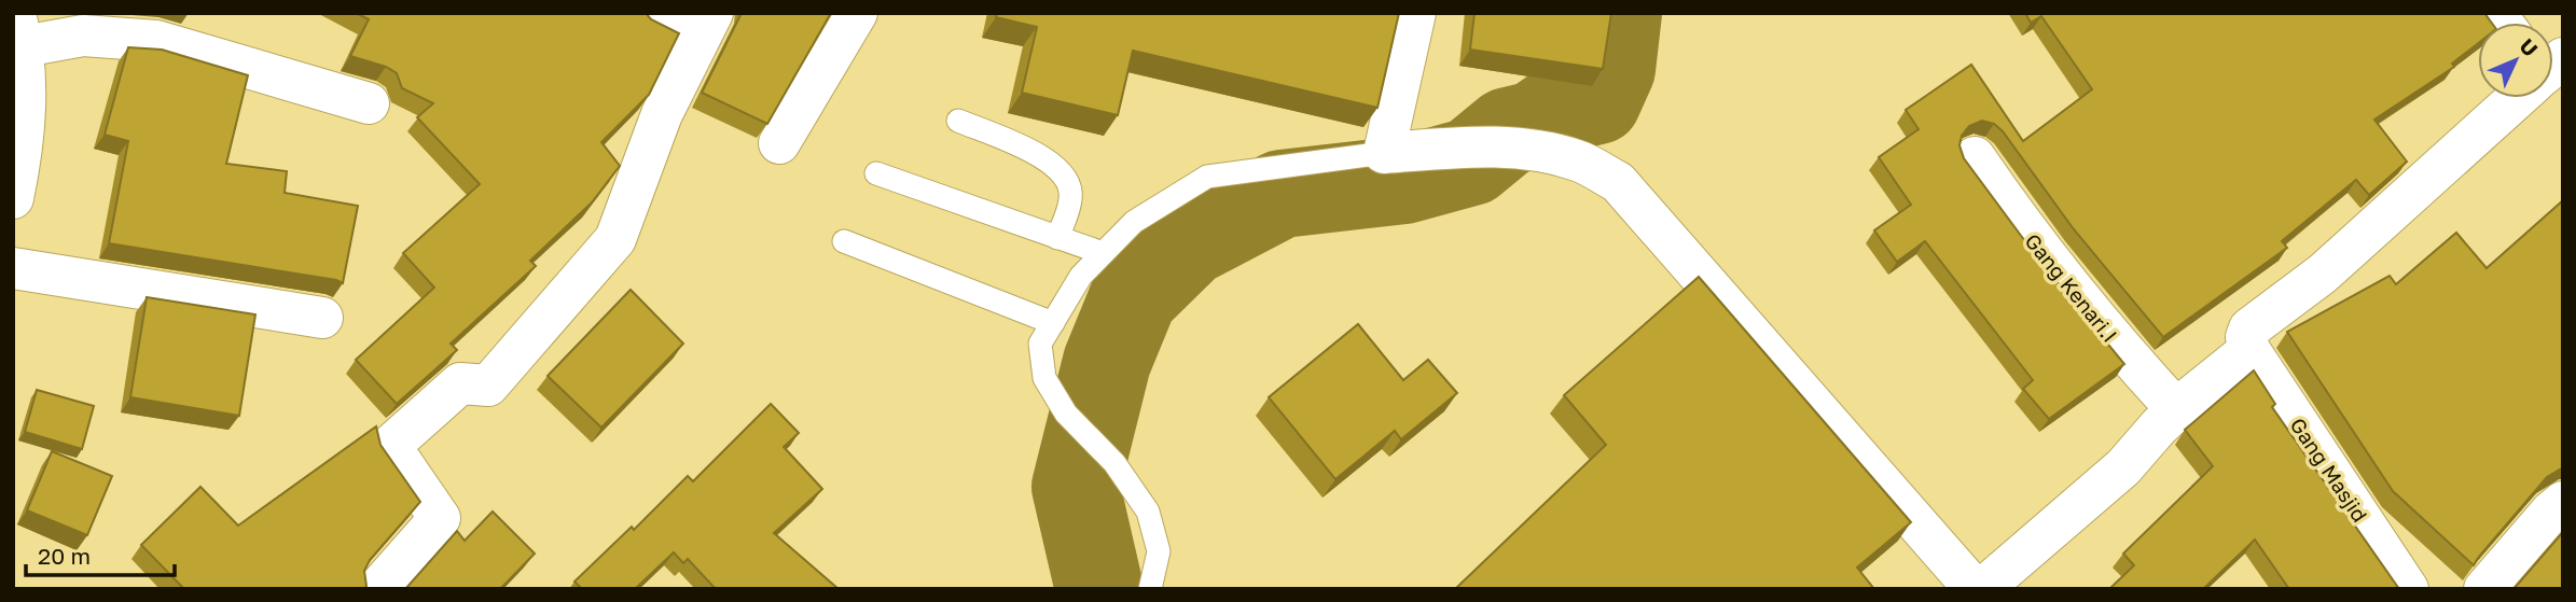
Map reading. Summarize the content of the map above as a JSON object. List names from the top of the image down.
{
  "streets": {
    "street": ["Gang Kenari.I", "Gang Masjid"]
  },
  "scale_bar": "20 m",
  "north": "top right"
}
